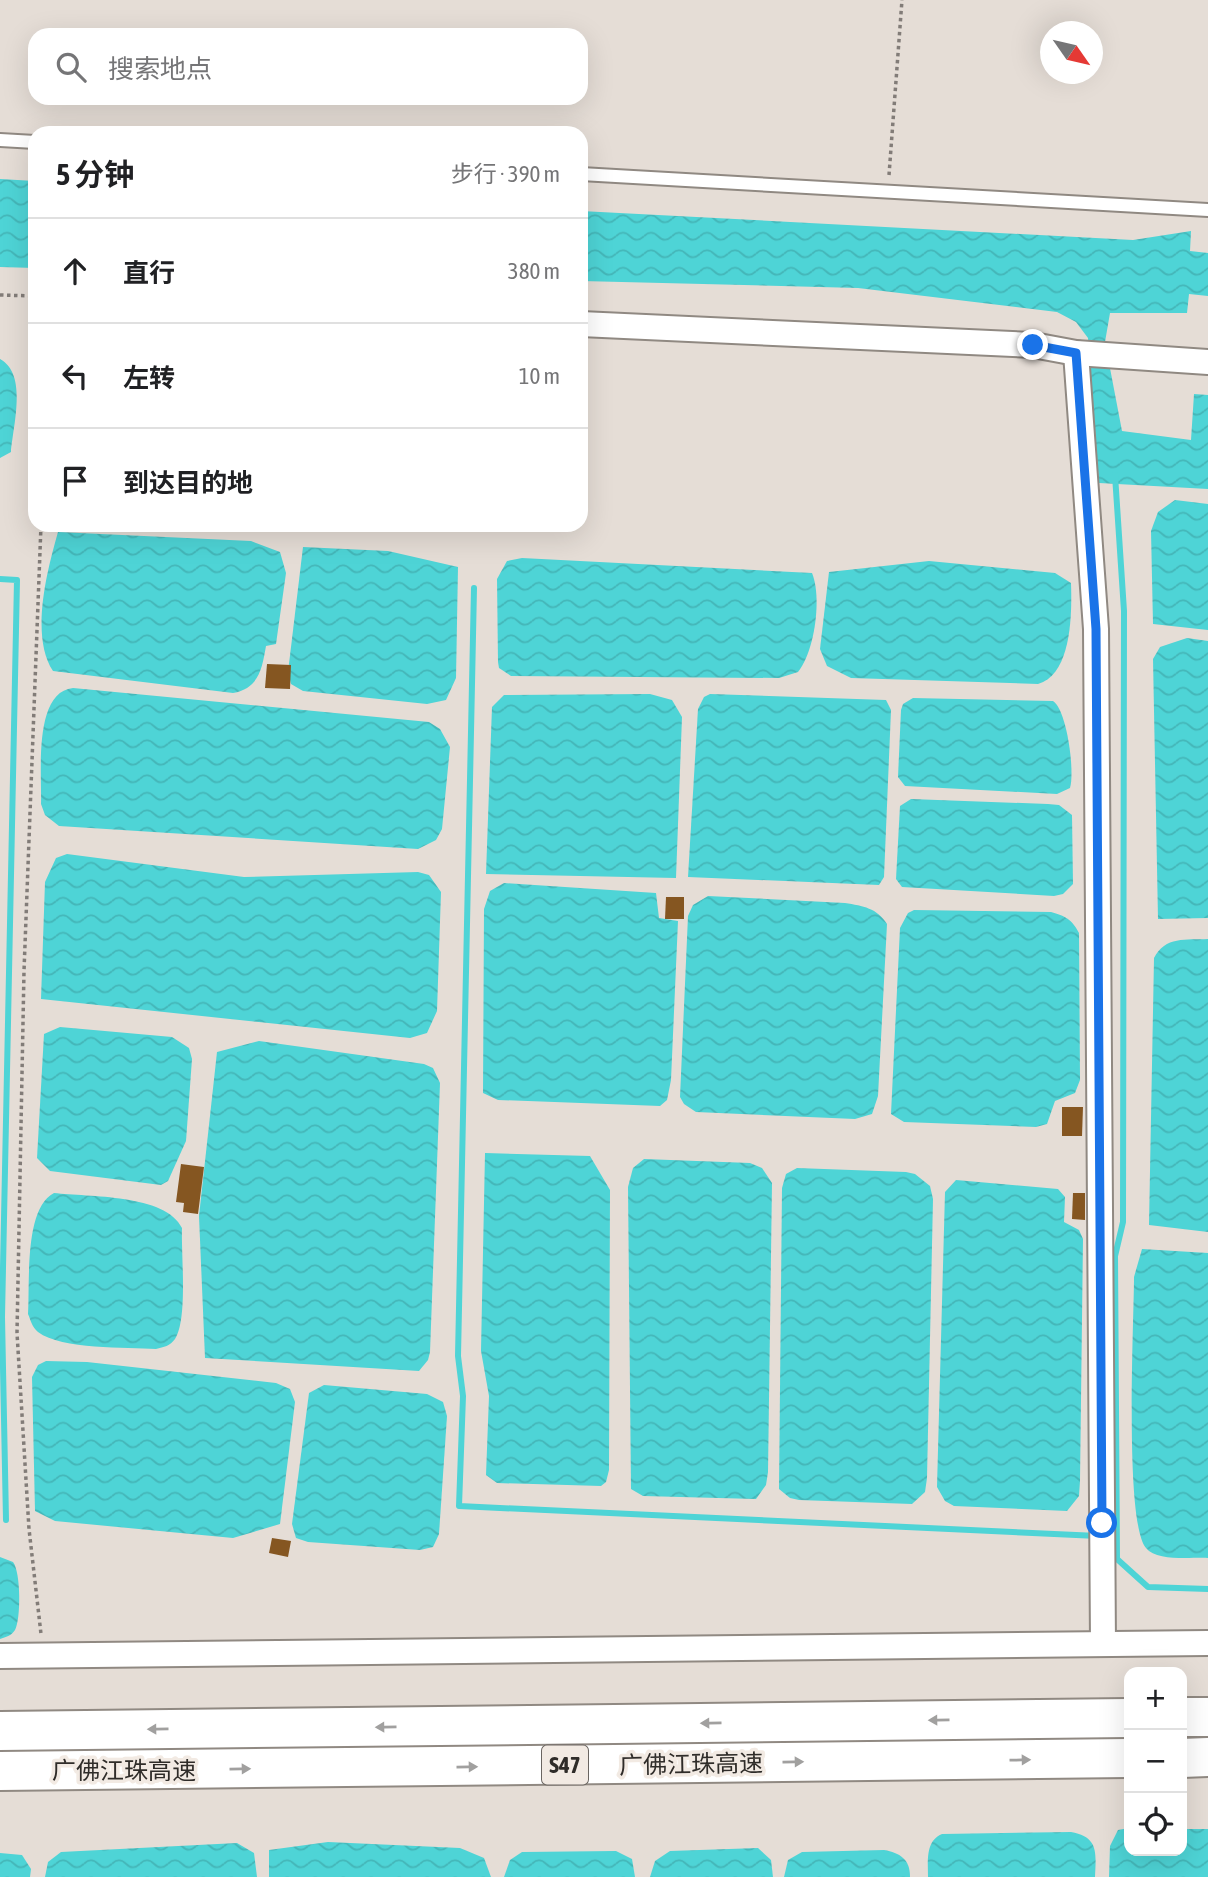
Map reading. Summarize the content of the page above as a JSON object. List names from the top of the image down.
{
  "streets": {
    "highway": ["广佛江珠高速", "S47"]
  },
  "north": "bottom right",
  "page": {
    "search": "搜索地点",
    "heading": ["5 分钟", "步行 · 390 m"],
    "list": [
      ["直行", "380 m"],
      ["左转", "10 m"],
      "到达目的地"
    ],
    "map_buttons": ["+", "−"]
  }
}
